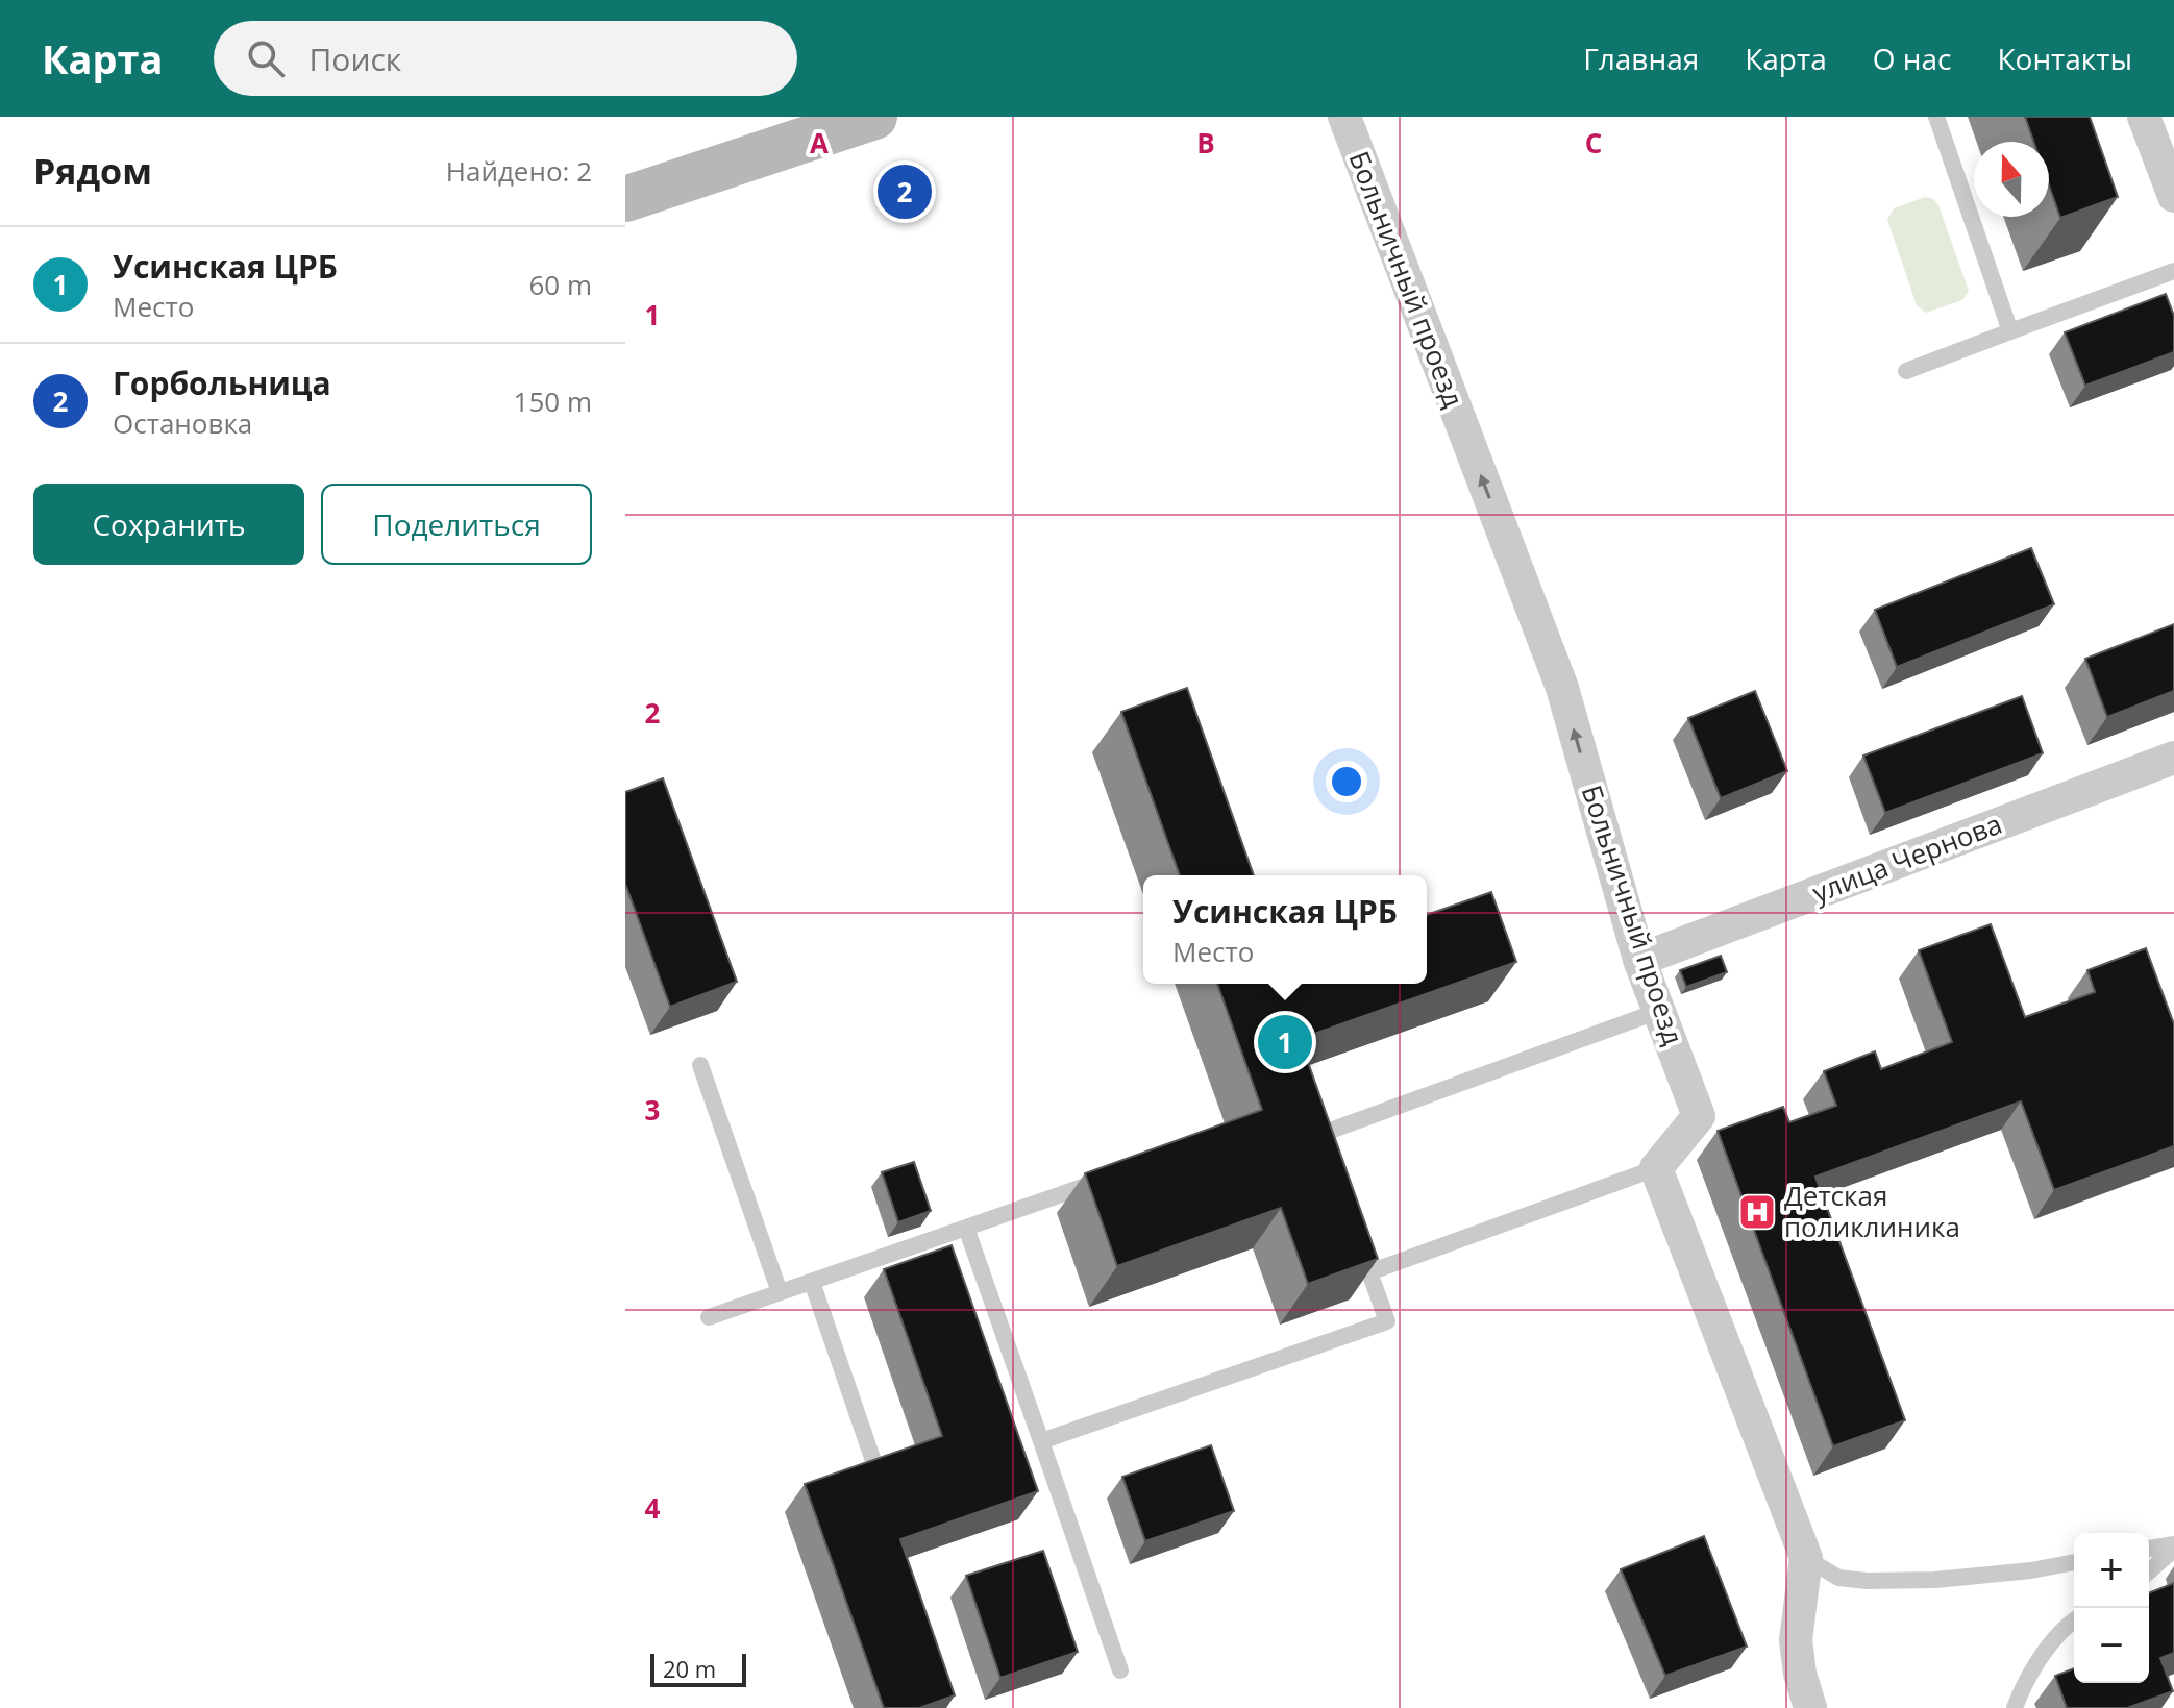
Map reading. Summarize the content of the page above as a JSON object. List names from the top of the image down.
{
  "streets": {
    "street": ["Больничный проезд", "улица Чернова"]
  },
  "crossings": [
    ["Больничный проезд", "улица Чернова"]
  ],
  "one_way": ["Больничный проезд"],
  "places": {
    "hospital": ["Детская поликлиника"]
  },
  "scale_bar": "20 m",
  "north": "top",
  "page": {
    "header": "Карта",
    "search": "Поиск",
    "nav": [
      "Главная",
      "Карта",
      "О нас",
      "Контакты"
    ],
    "heading": ["Рядом", "Найдено: 2"],
    "pins": ["2", "1"],
    "list": [
      {
        "mark": "1",
        "name": "Усинская ЦРБ",
        "note": "Место",
        "value": "60 m"
      },
      {
        "mark": "2",
        "name": "Горбольница",
        "note": "Остановка",
        "value": "150 m"
      }
    ],
    "buttons": ["Сохранить", "Поделиться"],
    "popup": ["Усинская ЦРБ", "Место"],
    "map_buttons": ["+", "−"],
    "scale": "20 m"
  },
  "grid": {
    "columns": ["A", "B", "C"],
    "rows": [
      "1",
      "2",
      "3",
      "4"
    ]
  }
}
